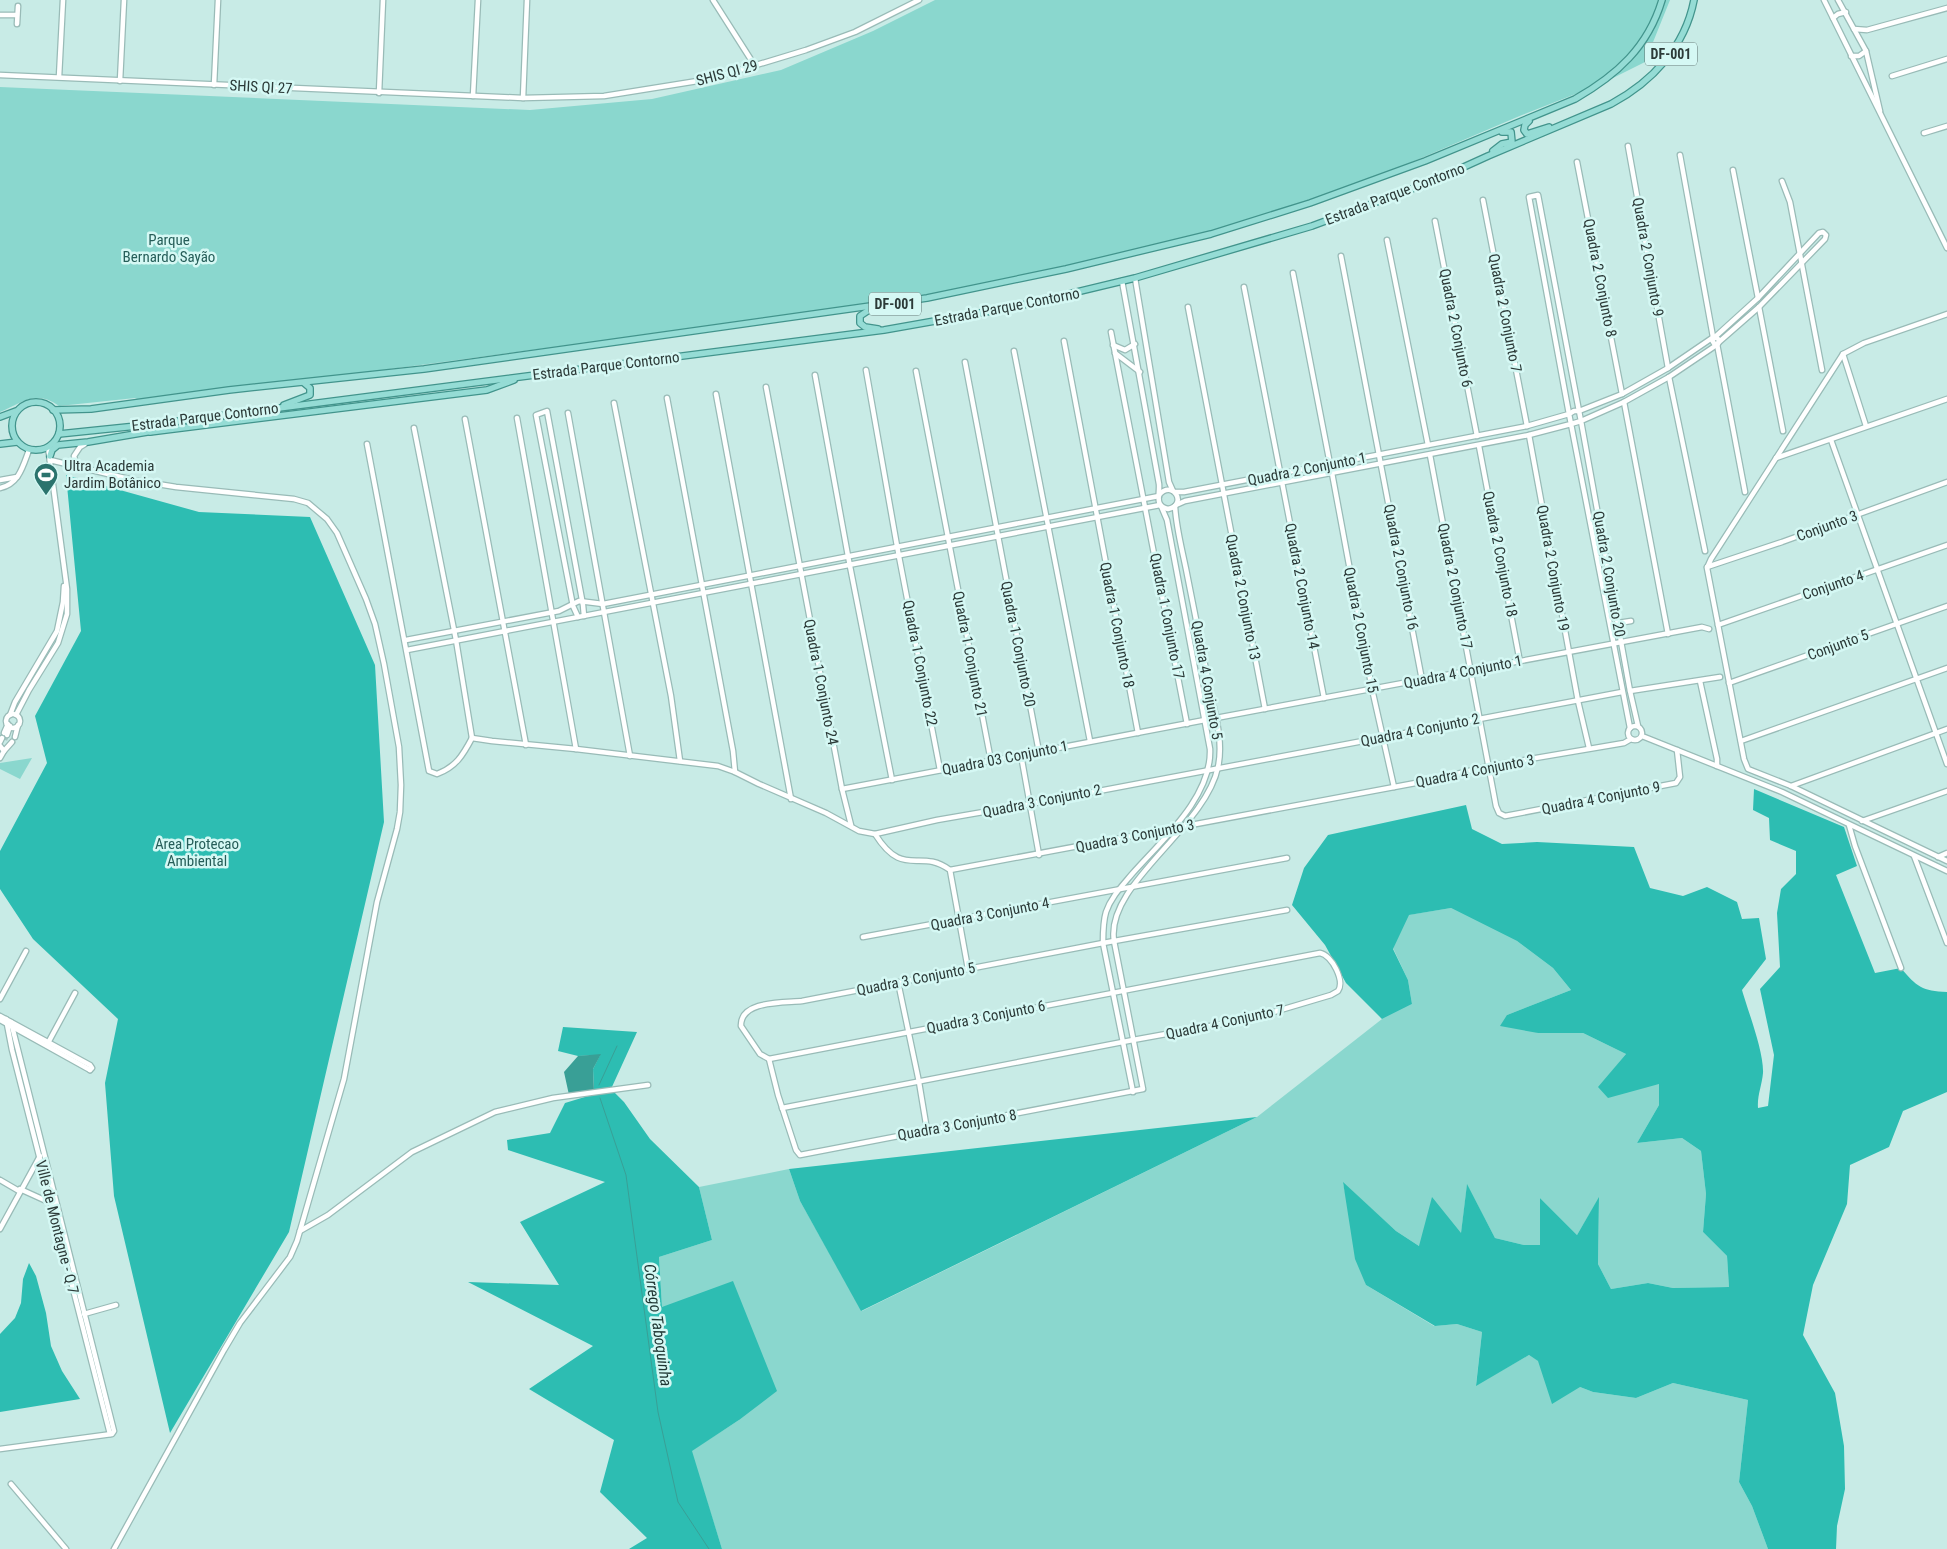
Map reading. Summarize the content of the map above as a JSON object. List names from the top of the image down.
{
  "streets": {
    "main road": ["DF-001", "Estrada Parque Contorno"],
    "street": [
      "SHIS QI 29",
      "SHIS QI 27",
      "Quadra 2 Conjunto 9",
      "Quadra 2 Conjunto 8",
      "Quadra 2 Conjunto 7",
      "Quadra 2 Conjunto 6",
      "Quadra 2 Conjunto 1",
      "Conjunto 3",
      "Quadra 2 Conjunto 18",
      "Quadra 2 Conjunto 16",
      "Quadra 2 Conjunto 19",
      "Quadra 2 Conjunto 20",
      "Conjunto 4",
      "Quadra 2 Conjunto 14",
      "Quadra 2 Conjunto 17",
      "Quadra 2 Conjunto 13",
      "Quadra 1 Conjunto 17",
      "Quadra 1 Conjunto 18",
      "Quadra 2 Conjunto 15",
      "Quadra 1 Conjunto 20",
      "Conjunto 5",
      "Quadra 1 Conjunto 21",
      "Quadra 1 Conjunto 22",
      "Quadra 4 Conjunto 1",
      "Quadra 4 Conjunto 5",
      "Quadra 1 Conjunto 24",
      "Quadra 4 Conjunto 2",
      "Quadra 03 Conjunto 1",
      "Quadra 4 Conjunto 3",
      "Quadra 4 Conjunto 9",
      "Quadra 3 Conjunto 2",
      "Quadra 3 Conjunto 3",
      "Quadra 3 Conjunto 4",
      "Quadra 3 Conjunto 5",
      "Quadra 3 Conjunto 6",
      "Quadra 4 Conjunto 7",
      "Quadra 3 Conjunto 8",
      "Ville de Montagne - Q 7"
    ]
  },
  "crossings": [
    ["DF-001", "Estrada Parque Contorno"],
    ["SHIS QI 29", "SHIS QI 27"],
    ["Quadra 2 Conjunto 7", "Quadra 2 Conjunto 1"],
    ["Quadra 2 Conjunto 6", "Quadra 2 Conjunto 1"],
    ["Quadra 2 Conjunto 1", "Quadra 2 Conjunto 16"],
    ["Quadra 2 Conjunto 1", "Quadra 2 Conjunto 20"],
    ["Quadra 2 Conjunto 1", "Quadra 2 Conjunto 14"],
    ["Quadra 2 Conjunto 1", "Quadra 2 Conjunto 13"],
    ["Quadra 2 Conjunto 1", "Quadra 1 Conjunto 17"],
    ["Quadra 2 Conjunto 1", "Quadra 4 Conjunto 5"],
    ["Quadra 2 Conjunto 18", "Quadra 4 Conjunto 1"],
    ["Quadra 2 Conjunto 16", "Quadra 4 Conjunto 1"],
    ["Quadra 2 Conjunto 19", "Quadra 4 Conjunto 1"],
    ["Quadra 2 Conjunto 19", "Quadra 4 Conjunto 2"],
    ["Quadra 2 Conjunto 19", "Quadra 4 Conjunto 3"],
    ["Quadra 2 Conjunto 20", "Quadra 4 Conjunto 1"],
    ["Quadra 2 Conjunto 20", "Quadra 4 Conjunto 3"],
    ["Quadra 2 Conjunto 14", "Quadra 4 Conjunto 1"],
    ["Quadra 2 Conjunto 17", "Quadra 4 Conjunto 1"],
    ["Quadra 2 Conjunto 17", "Quadra 4 Conjunto 2"],
    ["Quadra 2 Conjunto 17", "Quadra 4 Conjunto 3"],
    ["Quadra 2 Conjunto 17", "Quadra 4 Conjunto 9"],
    ["Quadra 2 Conjunto 13", "Quadra 4 Conjunto 1"],
    ["Quadra 1 Conjunto 17", "Quadra 4 Conjunto 1"],
    ["Quadra 1 Conjunto 17", "Quadra 4 Conjunto 5"],
    ["Quadra 1 Conjunto 17", "Quadra 4 Conjunto 2"],
    ["Quadra 1 Conjunto 17", "Quadra 03 Conjunto 1"],
    ["Quadra 1 Conjunto 17", "Quadra 3 Conjunto 2"],
    ["Quadra 1 Conjunto 17", "Quadra 3 Conjunto 3"],
    ["Quadra 1 Conjunto 17", "Quadra 3 Conjunto 4"],
    ["Quadra 1 Conjunto 18", "Quadra 03 Conjunto 1"],
    ["Quadra 2 Conjunto 15", "Quadra 4 Conjunto 1"],
    ["Quadra 2 Conjunto 15", "Quadra 4 Conjunto 2"],
    ["Quadra 2 Conjunto 15", "Quadra 4 Conjunto 3"],
    ["Quadra 1 Conjunto 20", "Quadra 03 Conjunto 1"],
    ["Quadra 1 Conjunto 21", "Quadra 03 Conjunto 1"],
    ["Quadra 1 Conjunto 22", "Quadra 03 Conjunto 1"],
    ["Quadra 4 Conjunto 1", "Quadra 4 Conjunto 5"],
    ["Quadra 4 Conjunto 1", "Quadra 03 Conjunto 1"],
    ["Quadra 4 Conjunto 5", "Quadra 4 Conjunto 2"],
    ["Quadra 4 Conjunto 5", "Quadra 3 Conjunto 3"],
    ["Quadra 4 Conjunto 5", "Quadra 3 Conjunto 4"],
    ["Quadra 4 Conjunto 5", "Quadra 3 Conjunto 5"],
    ["Quadra 4 Conjunto 5", "Quadra 3 Conjunto 6"],
    ["Quadra 4 Conjunto 5", "Quadra 4 Conjunto 7"],
    ["Quadra 4 Conjunto 5", "Quadra 3 Conjunto 8"],
    ["Quadra 1 Conjunto 24", "Quadra 03 Conjunto 1"],
    ["Quadra 4 Conjunto 2", "Quadra 3 Conjunto 2"],
    ["Quadra 4 Conjunto 3", "Quadra 3 Conjunto 3"],
    ["Quadra 3 Conjunto 5", "Quadra 3 Conjunto 6"],
    ["Quadra 3 Conjunto 6", "Quadra 4 Conjunto 7"],
    ["Quadra 4 Conjunto 7", "Quadra 3 Conjunto 8"]
  ],
  "water": ["Córrego Taboquinha"],
  "parks": ["Parque Bernardo Sayão", "Area Protecao Ambiental"],
  "places": {
    "sports": ["Ultra Academia Jardim Botânico"]
  }
}
